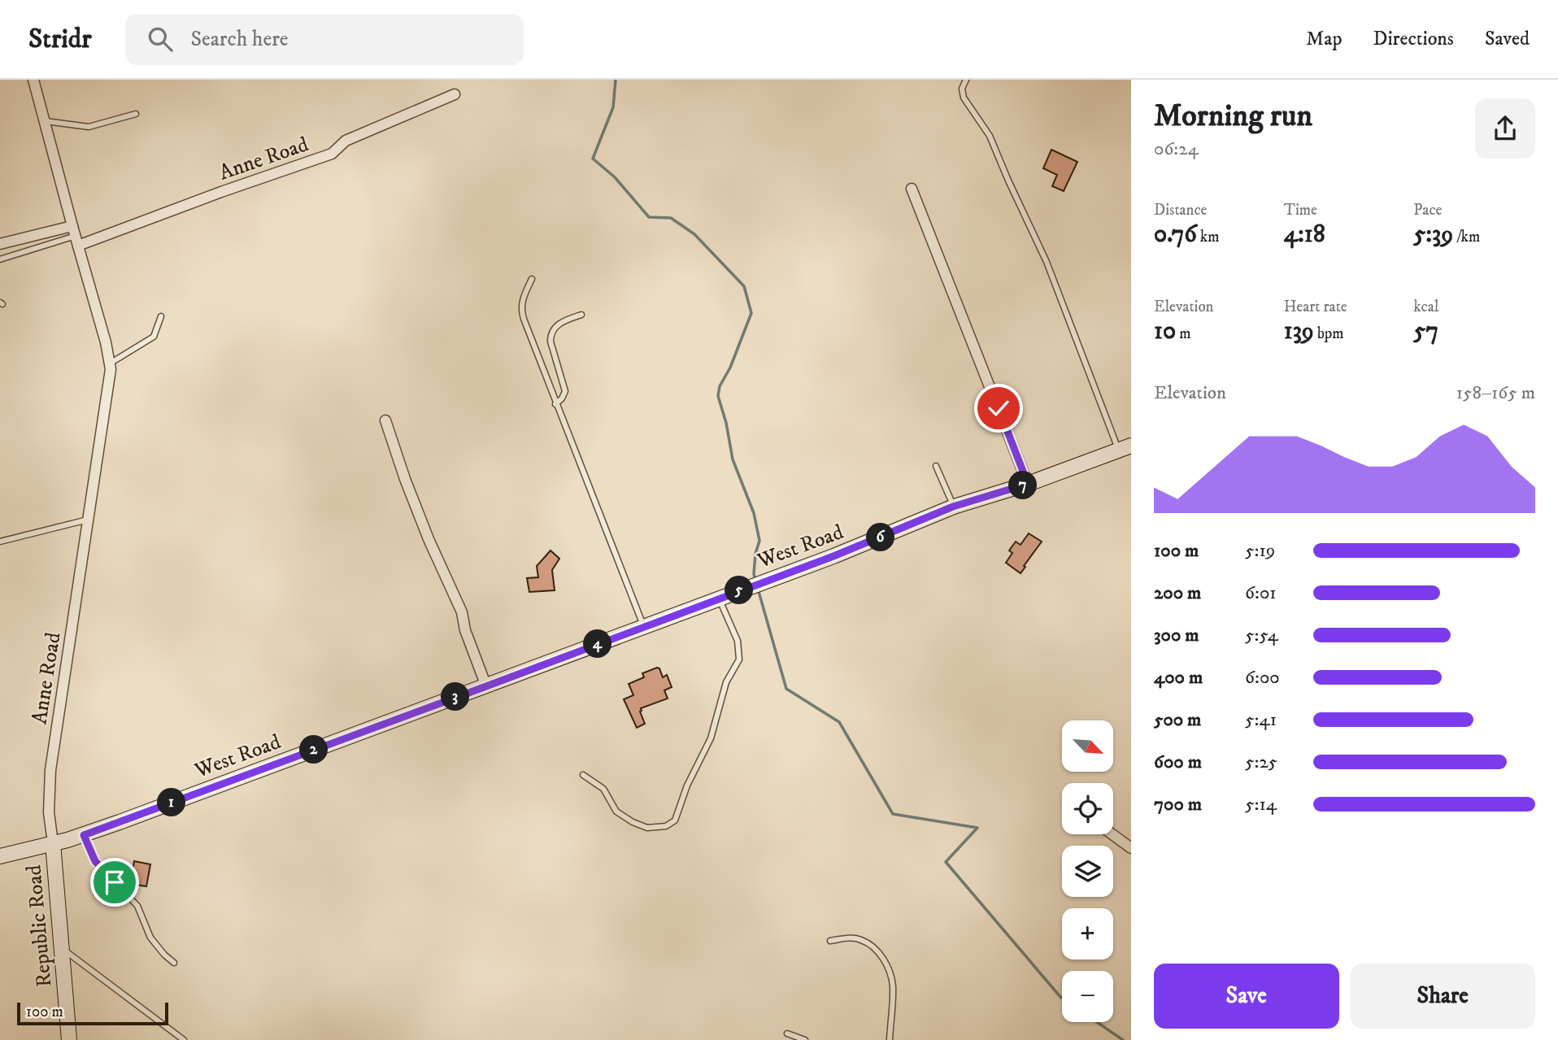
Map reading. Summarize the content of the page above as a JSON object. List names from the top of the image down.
{
  "streets": {
    "street": ["Anne Road", "West Road", "Republic Road"]
  },
  "crossings": [
    ["Anne Road", "West Road"],
    ["Anne Road", "Republic Road"],
    ["West Road", "Republic Road"]
  ],
  "scale_bar": "100 m",
  "north": "bottom right",
  "page": {
    "header": "Stridr",
    "search": "Search here",
    "nav": ["Map", "Directions", "Saved"],
    "heading": ["Morning run", "06:24"],
    "stats": [
      ["Distance", "0.76 km"],
      ["Time", "4:18"],
      ["Pace", "5:39 /km"],
      ["Elevation", "10 m"],
      ["Heart rate", "139 bpm"],
      ["kcal", "57"]
    ],
    "chart": ["Elevation", "158–165 m"],
    "pins": [
      "7",
      "6",
      "5",
      "4",
      "3",
      "2",
      "1"
    ],
    "list": [
      {
        "name": "100 m",
        "note": "5:19"
      },
      {
        "name": "200 m",
        "note": "6:01"
      },
      {
        "name": "300 m",
        "note": "5:54"
      },
      {
        "name": "400 m",
        "note": "6:00"
      },
      {
        "name": "500 m",
        "note": "5:41"
      },
      {
        "name": "600 m",
        "note": "5:25"
      },
      {
        "name": "700 m",
        "note": "5:14"
      }
    ],
    "map_buttons": ["+", "−"],
    "buttons": ["Save", "Share"],
    "scale": "100 m"
  }
}
